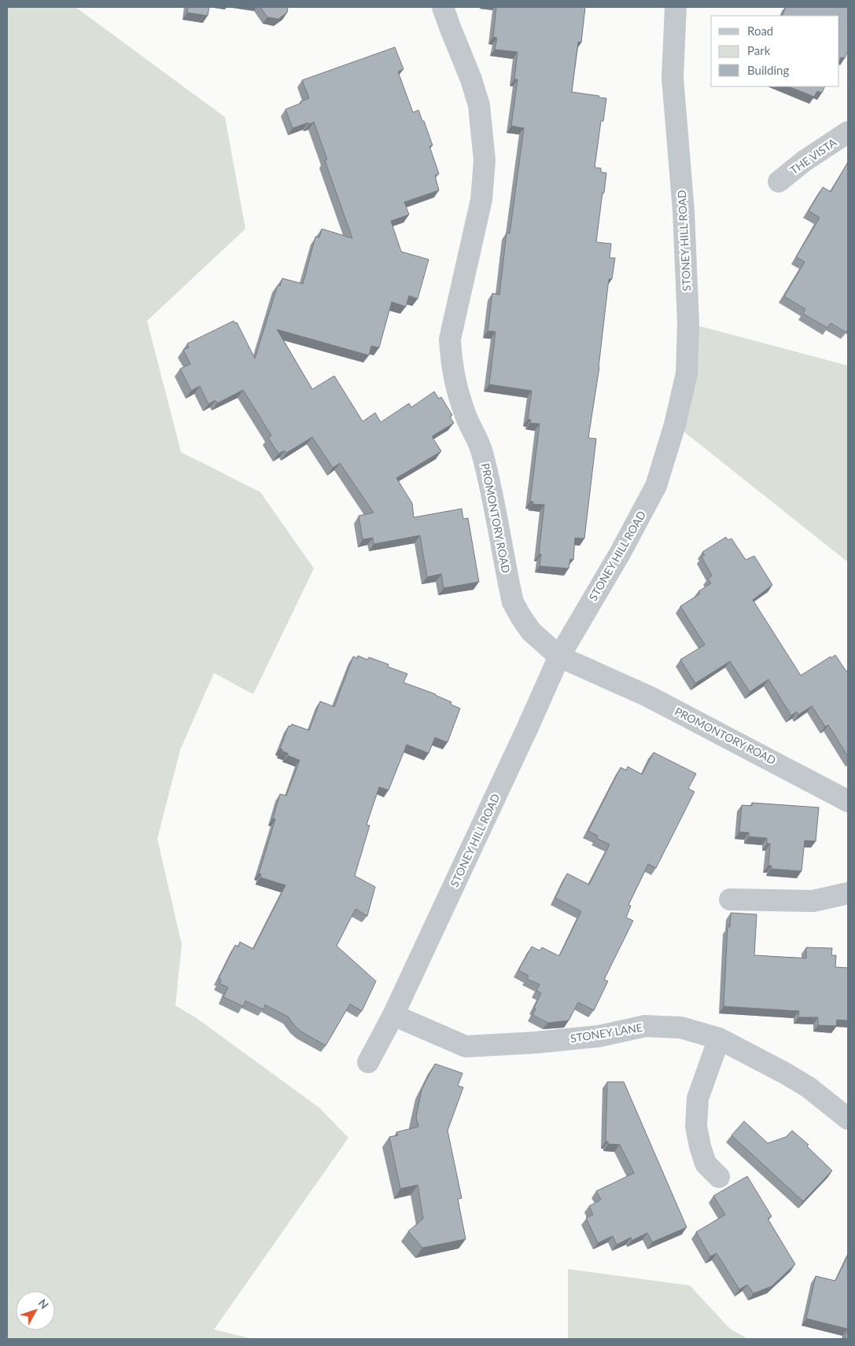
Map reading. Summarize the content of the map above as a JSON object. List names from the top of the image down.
{
  "streets": {
    "street": [
      "THE VISTA",
      "STONEY HILL ROAD",
      "PROMONTORY ROAD",
      "STONEY LANE"
    ]
  },
  "crossings": [
    ["STONEY HILL ROAD", "PROMONTORY ROAD"],
    ["STONEY HILL ROAD", "STONEY LANE"]
  ],
  "legend": ["Road", "Park", "Building"],
  "north": "top right"
}
